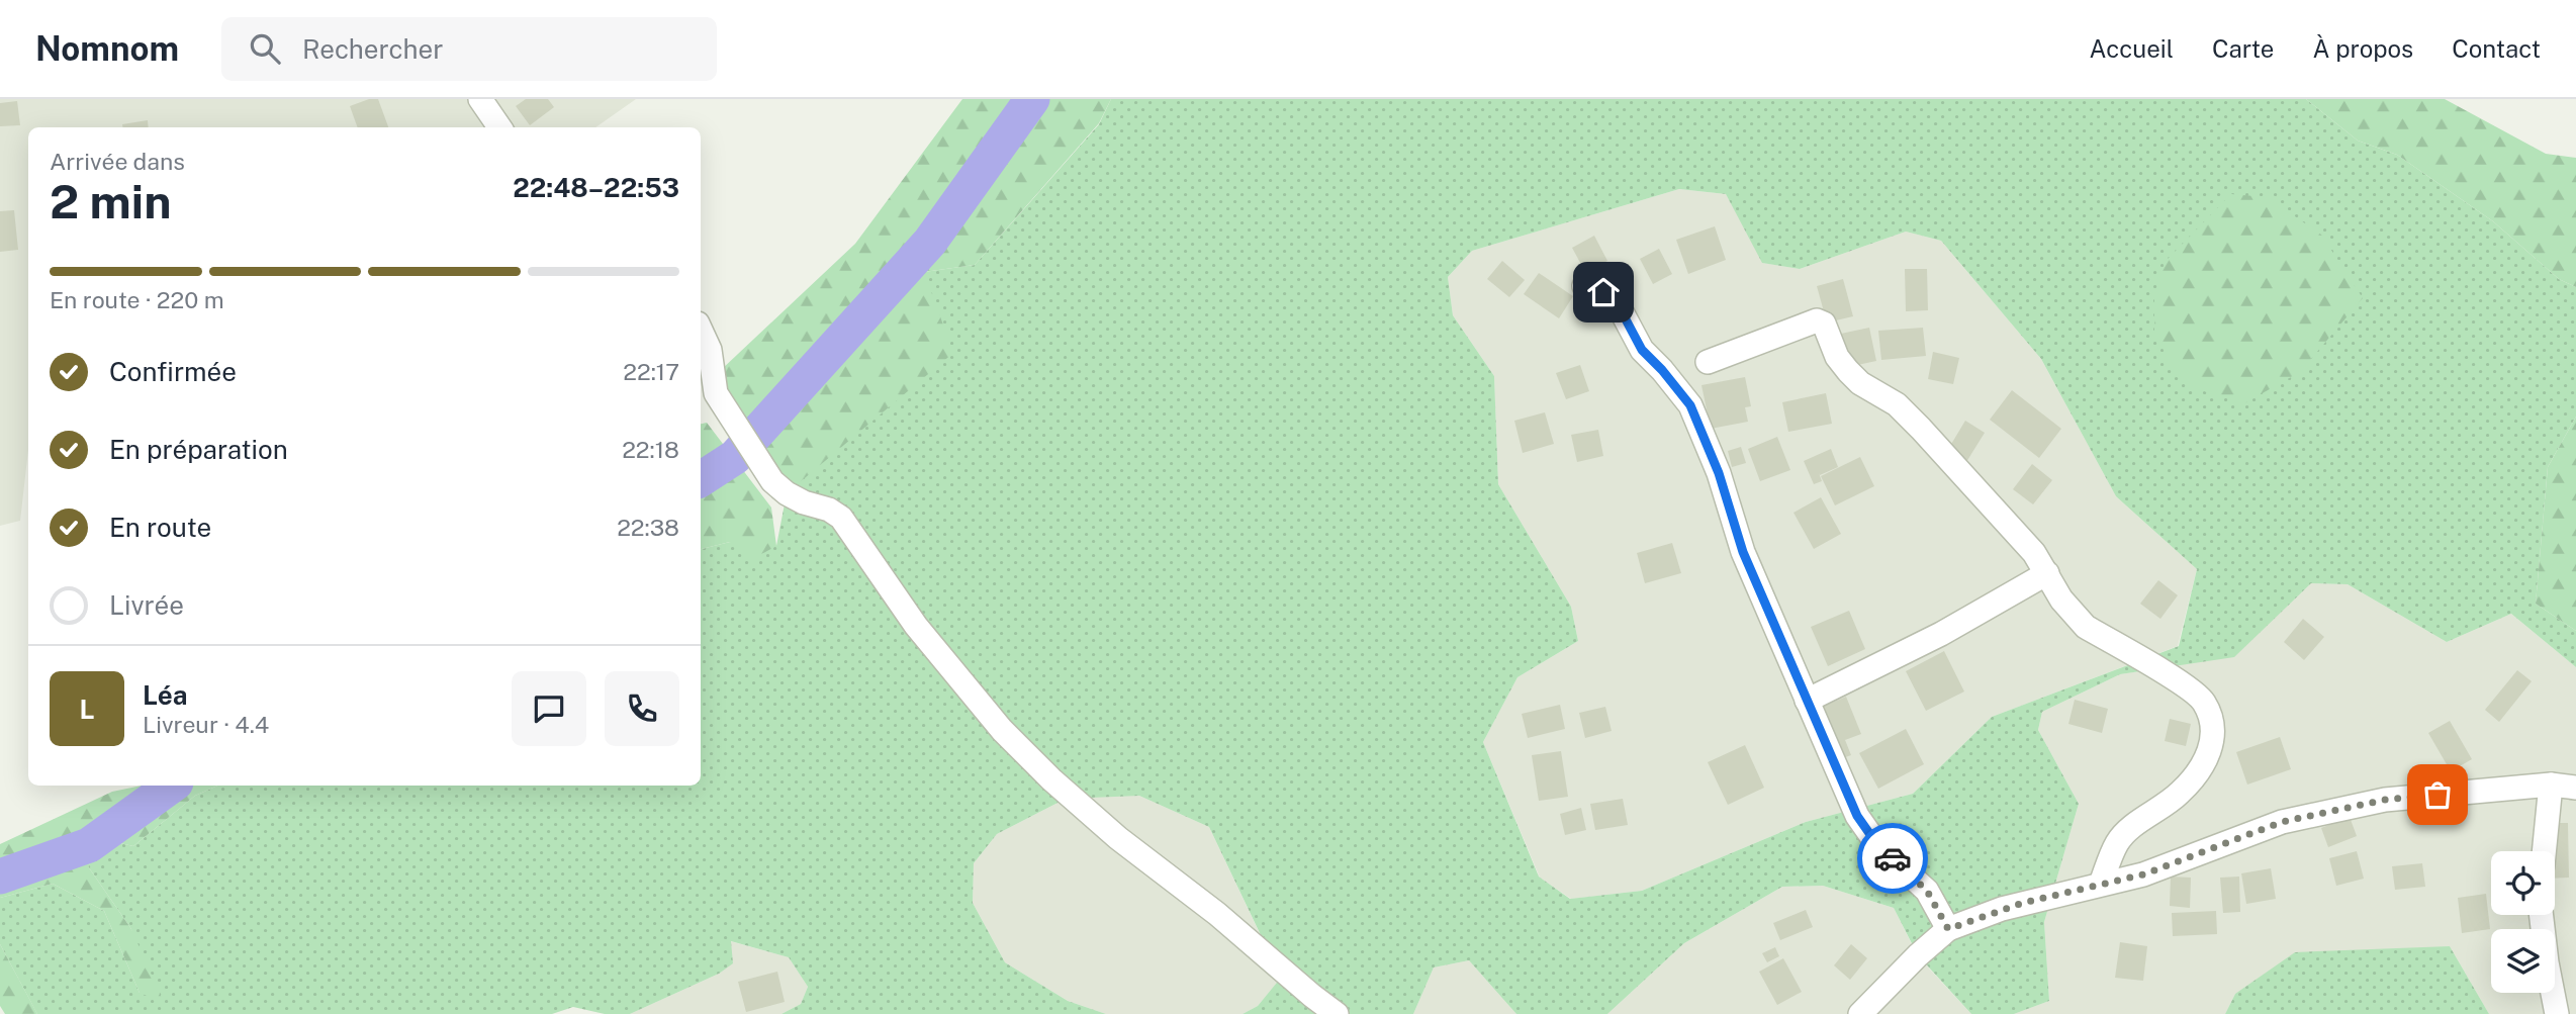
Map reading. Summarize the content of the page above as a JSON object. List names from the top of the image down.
{
  "page": {
    "header": "Nomnom",
    "search": "Rechercher",
    "nav": [
      "Accueil",
      "Carte",
      "À propos",
      "Contact"
    ],
    "heading": ["2 min", "Arrivée dans", "22:48–22:53"],
    "panel": ["Léa", "Livreur · 4.4"],
    "bar": "En route · 220 m",
    "list": [
      ["Confirmée", "22:17"],
      ["En préparation", "22:18"],
      ["En route", "22:38"],
      "Livrée"
    ],
    "round": "L"
  }
}
